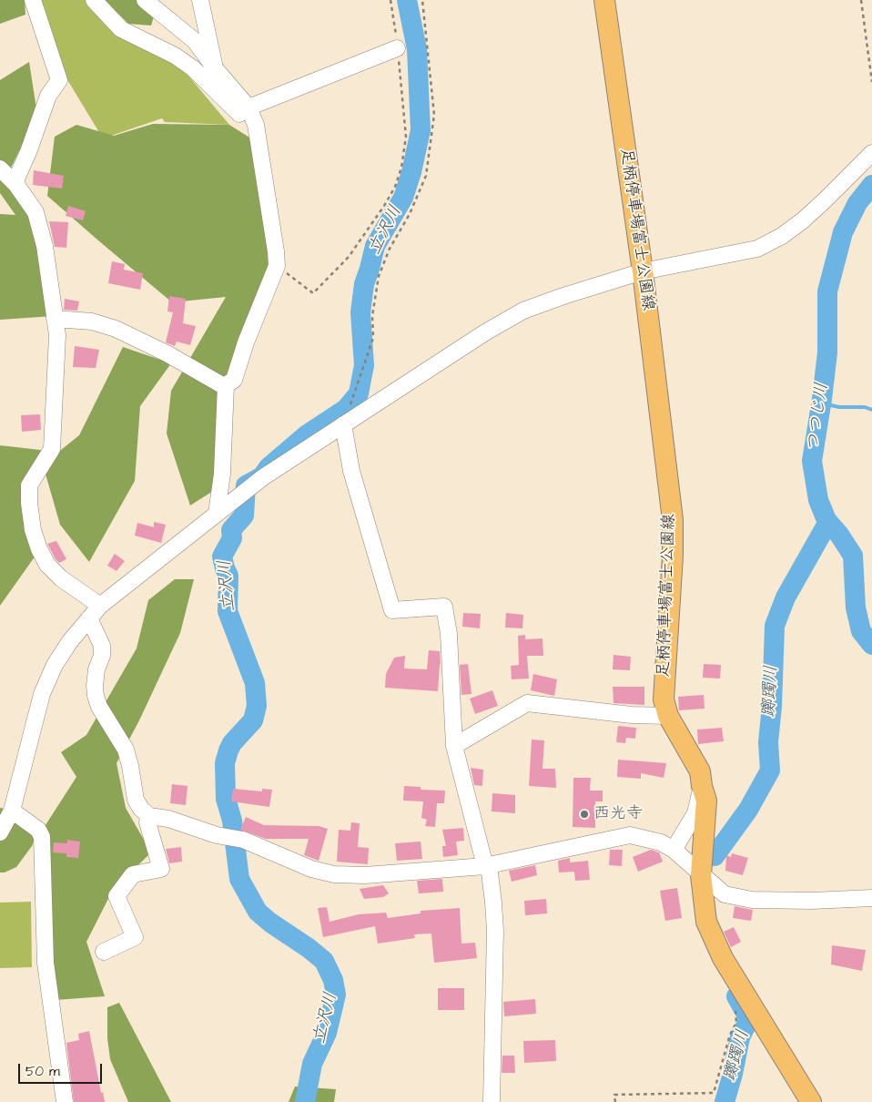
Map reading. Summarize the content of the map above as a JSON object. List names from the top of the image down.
{
  "streets": {
    "main road": ["足柄停車場富士公園線"]
  },
  "water": ["立沢川", "つつじ川", "躑躅川"],
  "places": ["西光寺"],
  "scale_bar": "50 m"
}
